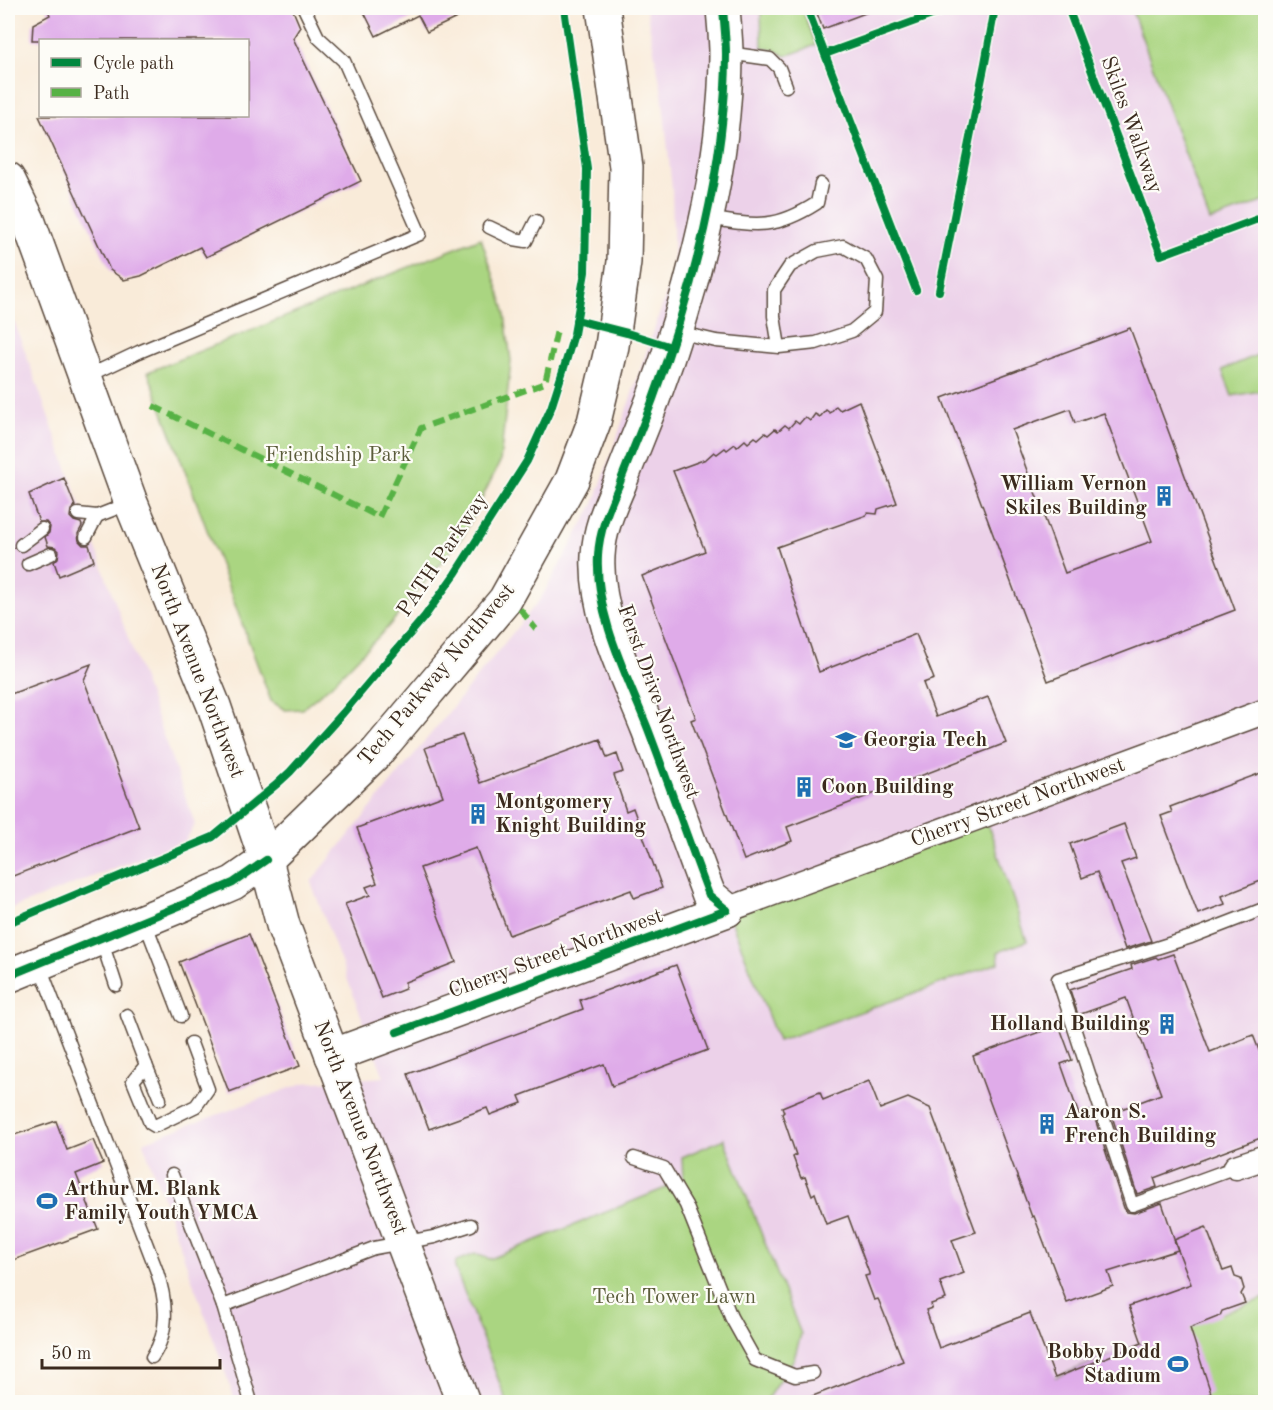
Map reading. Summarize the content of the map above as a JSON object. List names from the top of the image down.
{
  "streets": {
    "main road": [
      "North Avenue Northwest",
      "Tech Parkway Northwest",
      "Ferst Drive Northwest",
      "Cherry Street Northwest"
    ],
    "cycle path": ["Skiles Walkway", "PATH Parkway"]
  },
  "crossings": [
    ["North Avenue Northwest", "Tech Parkway Northwest"],
    ["North Avenue Northwest", "Cherry Street Northwest"],
    ["Ferst Drive Northwest", "Cherry Street Northwest"]
  ],
  "parks": ["Friendship Park", "Tech Tower Lawn"],
  "places": {
    "building": [
      "William Vernon Skiles Building",
      "Coon Building",
      "Montgomery Knight Building",
      "Holland Building",
      "Aaron S. French Building"
    ],
    "school or university": ["Georgia Tech"],
    "sports": ["Arthur M. Blank Family Youth YMCA", "Bobby Dodd Stadium"]
  },
  "legend": ["Cycle path", "Path"],
  "scale_bar": "50 m"
}
